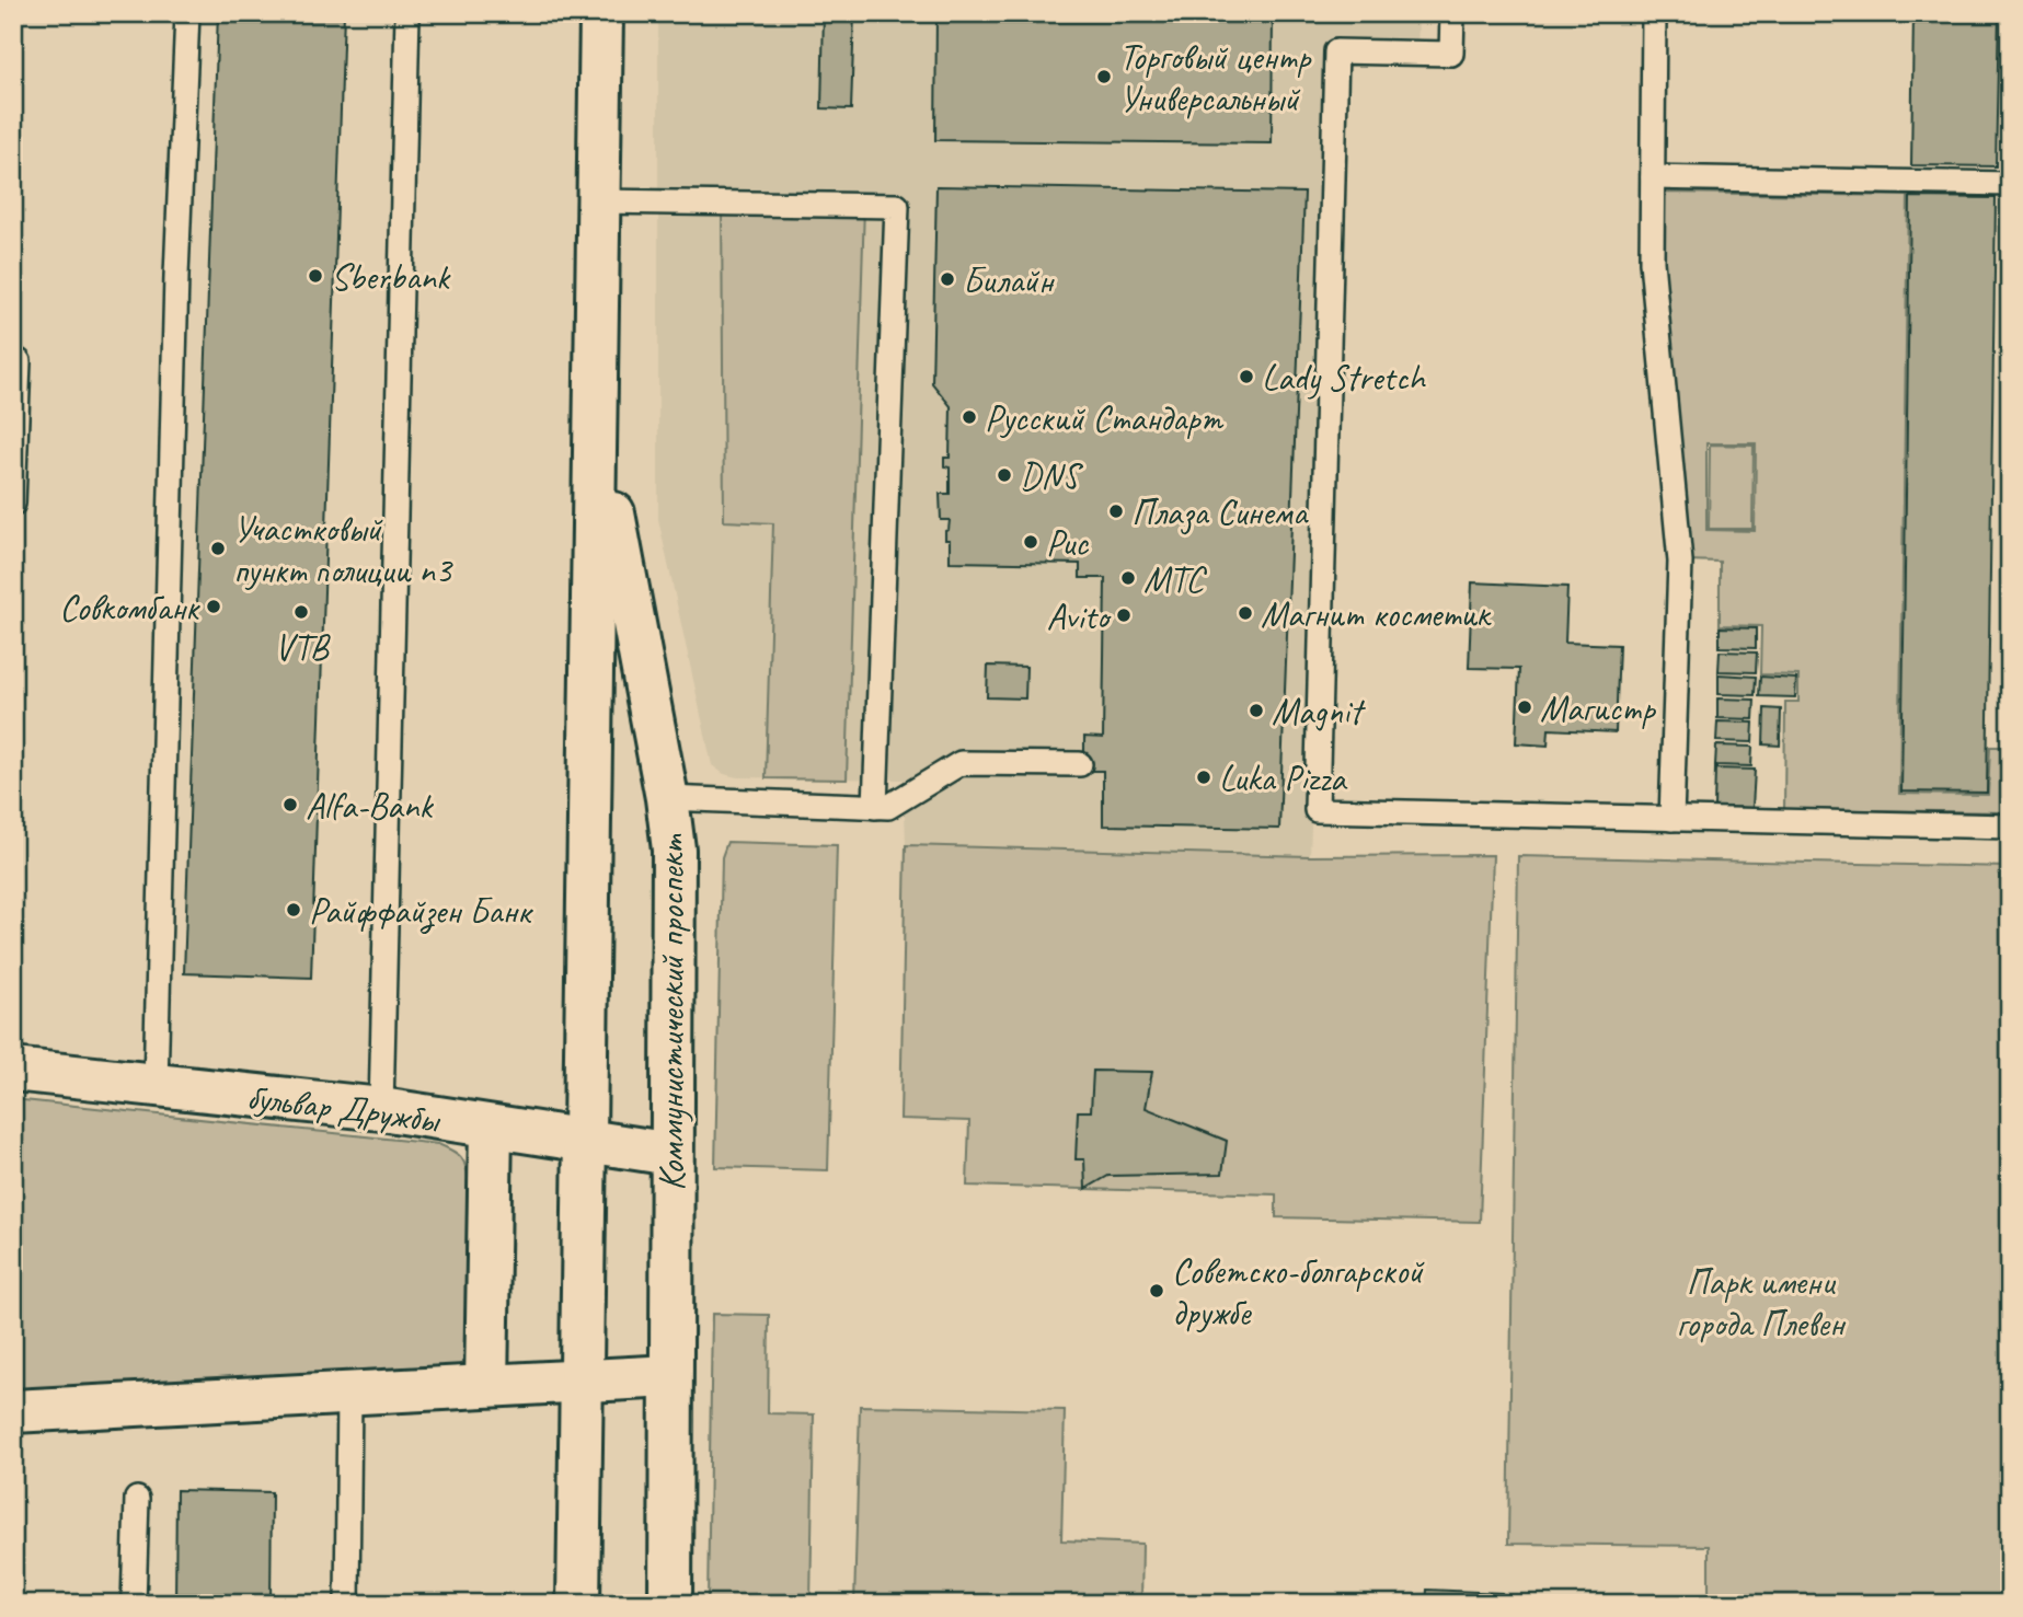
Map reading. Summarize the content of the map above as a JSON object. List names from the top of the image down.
{
  "streets": {
    "main road": ["Коммунистический проспект", "бульвар Дружбы"]
  },
  "crossings": [
    ["Коммунистический проспект", "бульвар Дружбы"]
  ],
  "parks": ["Парк имени города Плевен"],
  "places": [
    "Торговый центр Универсальный",
    "Sberbank",
    "Билайн",
    "Lady Stretch",
    "Русский Стандарт",
    "DNS",
    "Плаза Синема",
    "Рис",
    "Участковый пункт полиции n3",
    "МТС",
    "Совкомбанк",
    "VTB",
    "Магнит косметик",
    "Avito",
    "Магистр",
    "Magnit",
    "Luka Pizza",
    "Alfa-Bank",
    "Райффайзен Банк",
    "Советско-болгарской дружбе"
  ]
}
